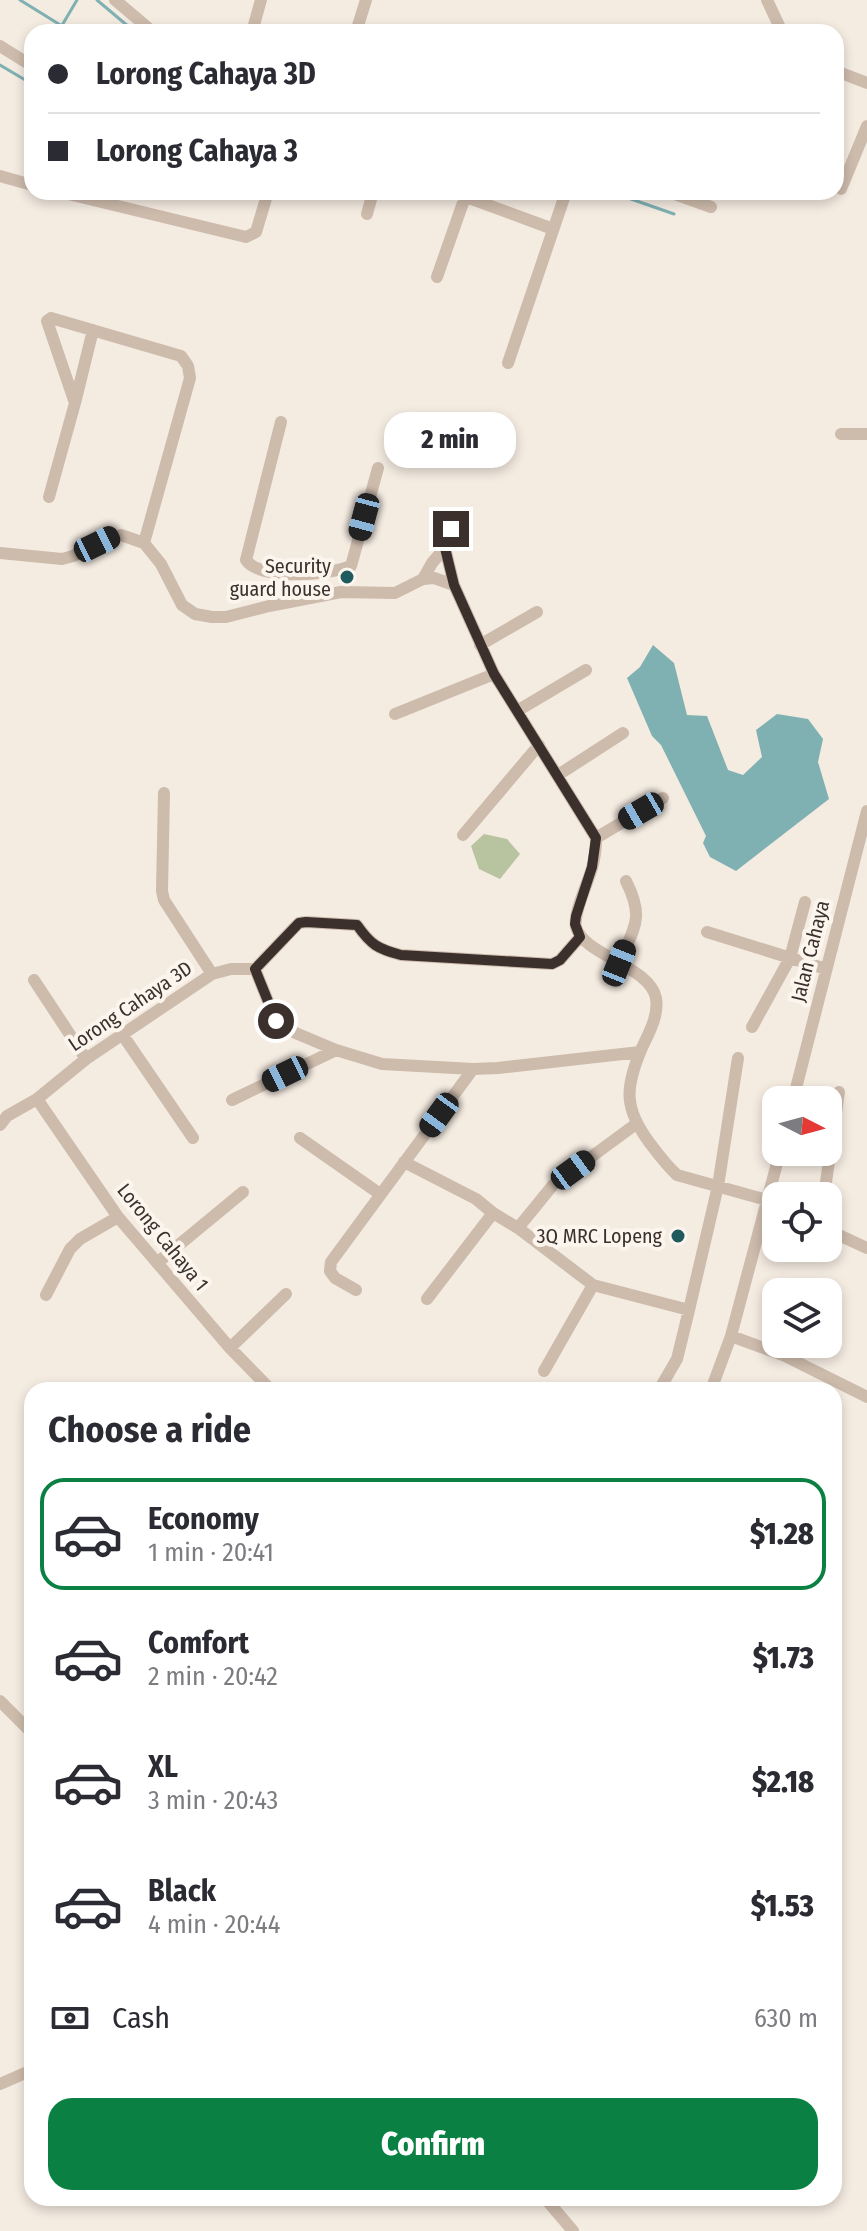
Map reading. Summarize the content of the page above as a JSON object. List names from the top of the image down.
{
  "streets": {
    "street": ["Jalan Cahaya", "Lorong Cahaya 3D", "Lorong Cahaya 1"]
  },
  "crossings": [
    ["Lorong Cahaya 3D", "Lorong Cahaya 1"]
  ],
  "places": ["Security guard house", "3Q MRC Lopeng"],
  "north": "right",
  "page": {
    "banner": ["Lorong Cahaya 3D", "Lorong Cahaya 3"],
    "bubble": "2 min",
    "heading": "Choose a ride",
    "list": [
      {
        "name": "Economy",
        "note": "1 min · 20:41",
        "value": "$1.28"
      },
      {
        "name": "Comfort",
        "note": "2 min · 20:42",
        "value": "$1.73"
      },
      {
        "name": "XL",
        "note": "3 min · 20:43",
        "value": "$2.18"
      },
      {
        "name": "Black",
        "note": "4 min · 20:44",
        "value": "$1.53"
      }
    ],
    "pay": ["Cash", "630 m"],
    "buttons": "Confirm"
  }
}
